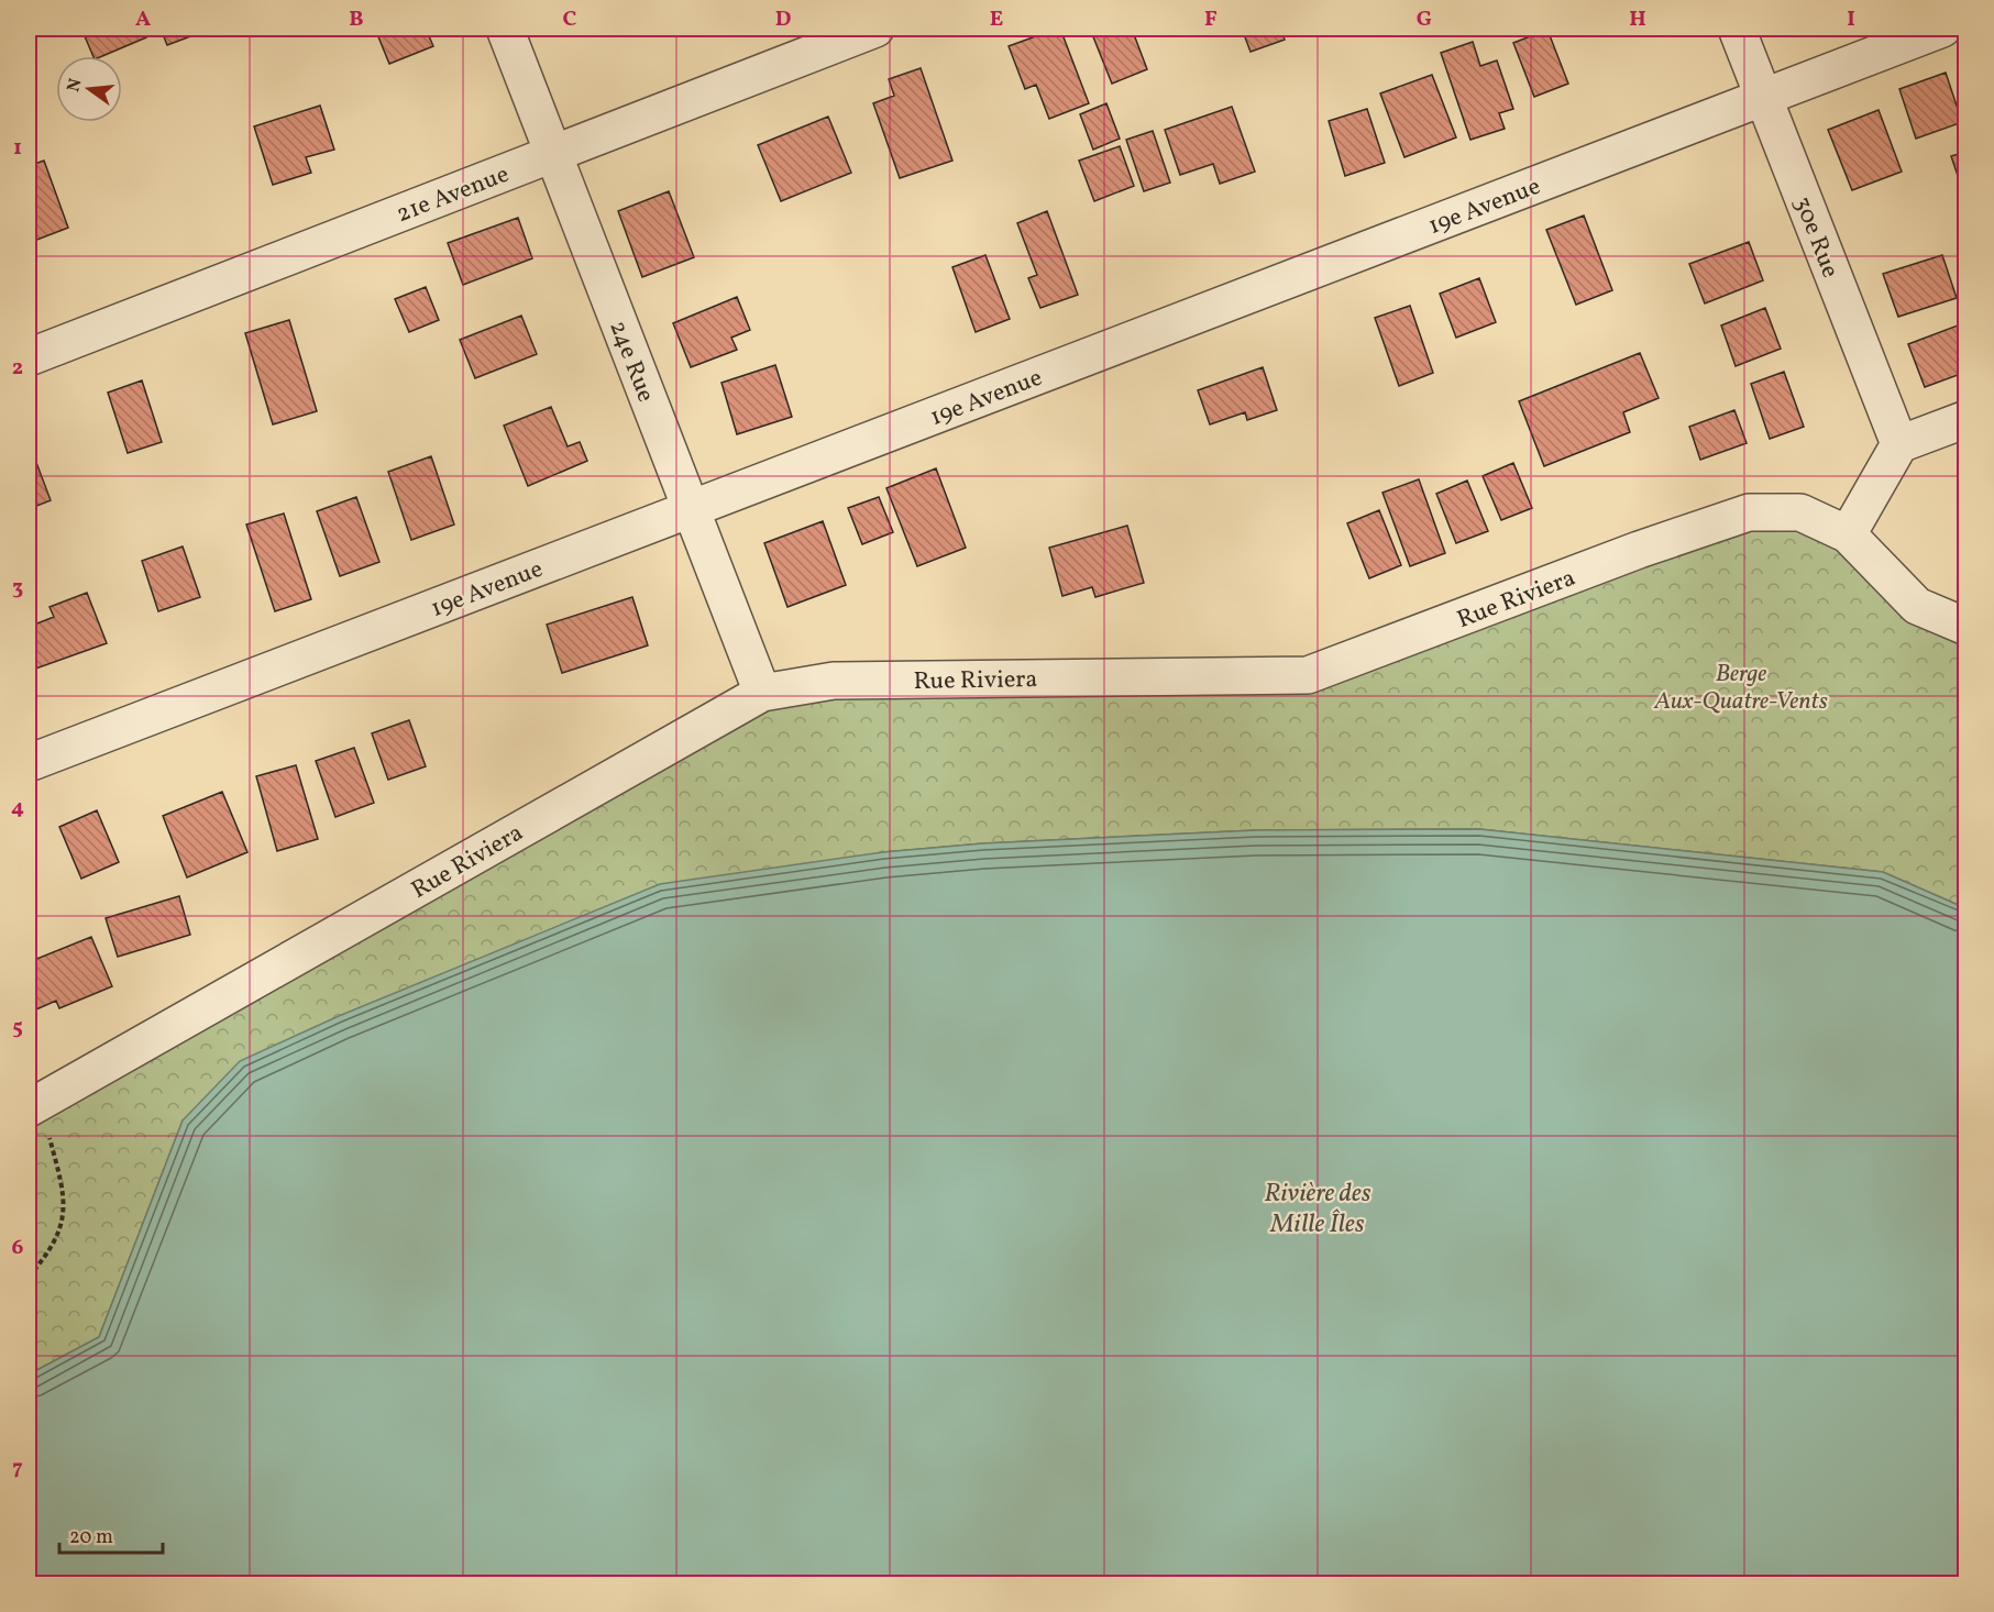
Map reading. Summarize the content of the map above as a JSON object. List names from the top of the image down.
{
  "streets": {
    "street": [
      "21e Avenue",
      "19e Avenue",
      "30e Rue",
      "24e Rue",
      "Rue Riviera"
    ]
  },
  "crossings": [
    ["21e Avenue", "24e Rue"],
    ["19e Avenue", "30e Rue"],
    ["19e Avenue", "24e Rue"],
    ["24e Rue", "Rue Riviera"]
  ],
  "water": ["Rivière des Mille Îles"],
  "parks": ["Berge Aux-Quatre-Vents"],
  "scale_bar": "20 m",
  "north": "left",
  "grid": {
    "columns": [
      "A",
      "B",
      "C",
      "D",
      "E",
      "F",
      "G",
      "H",
      "I"
    ],
    "rows": [
      "1",
      "2",
      "3",
      "4",
      "5",
      "6",
      "7"
    ]
  }
}
